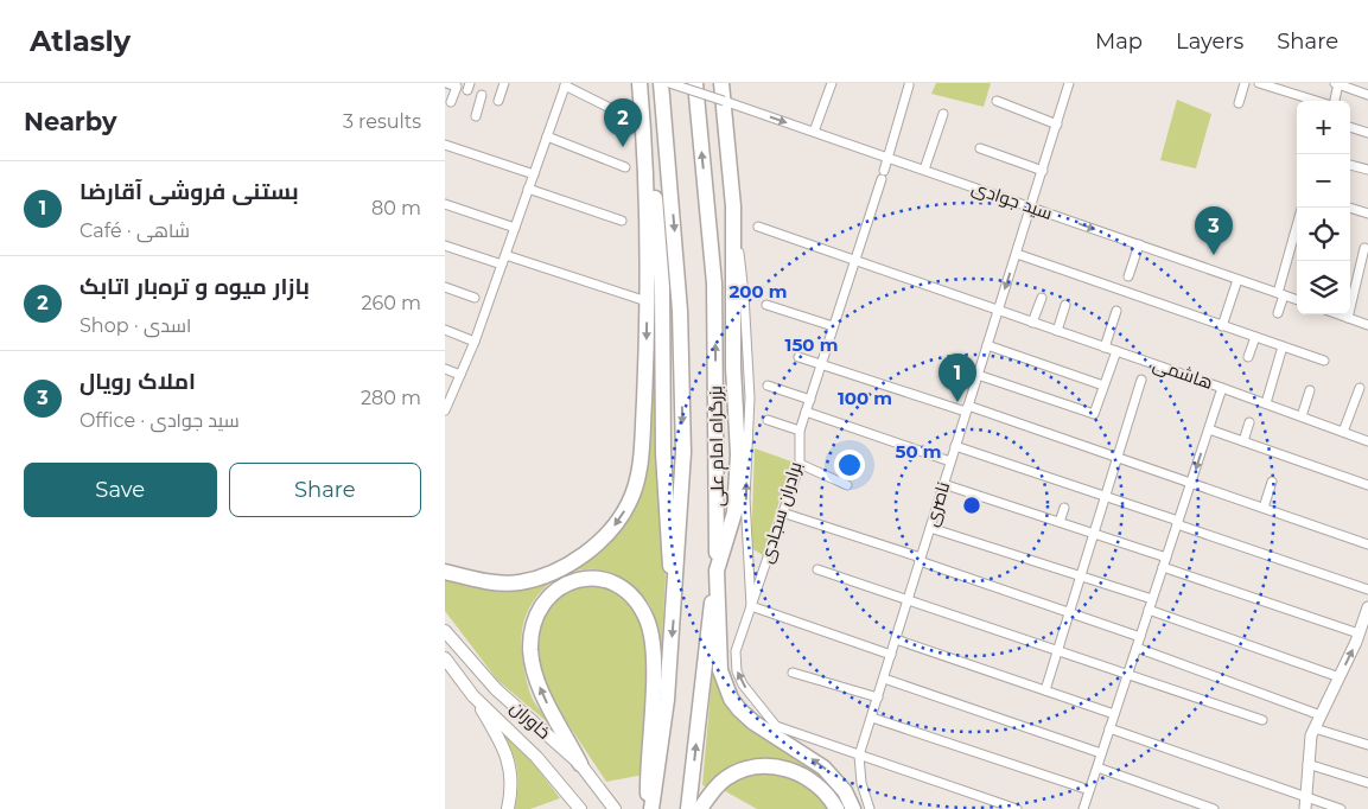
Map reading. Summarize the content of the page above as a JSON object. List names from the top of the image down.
{
  "streets": {
    "highway": ["بزرگراه امام علی"],
    "main road": ["خاوران"],
    "street": [
      "سید جوادی",
      "هاشمی",
      "ناصری",
      "برادران سجادی"
    ]
  },
  "crossings": [
    ["سید جوادی", "ناصری"],
    ["سید جوادی", "برادران سجادی"],
    ["هاشمی", "ناصری"],
    ["هاشمی", "برادران سجادی"],
    ["ناصری", "برادران سجادی"]
  ],
  "page": {
    "header": "Atlasly",
    "nav": ["Map", "Layers", "Share"],
    "heading": ["Nearby", "3 results"],
    "pins": ["2", "3", "1"],
    "map_buttons": ["+", "−"],
    "list": [
      {
        "mark": "1",
        "name": "بستنی فروشی آقارضا",
        "note": "Café · شاهی",
        "value": "80 m"
      },
      {
        "mark": "2",
        "name": "بازار میوه و تره‌بار اتابک",
        "note": "Shop · اسدی",
        "value": "260 m"
      },
      {
        "mark": "3",
        "name": "املاک رویال",
        "note": "Office · سید جوادی",
        "value": "280 m"
      }
    ],
    "buttons": ["Save", "Share"]
  },
  "rings": [
    "200 m",
    "150 m",
    "100 m",
    "50 m"
  ]
}
